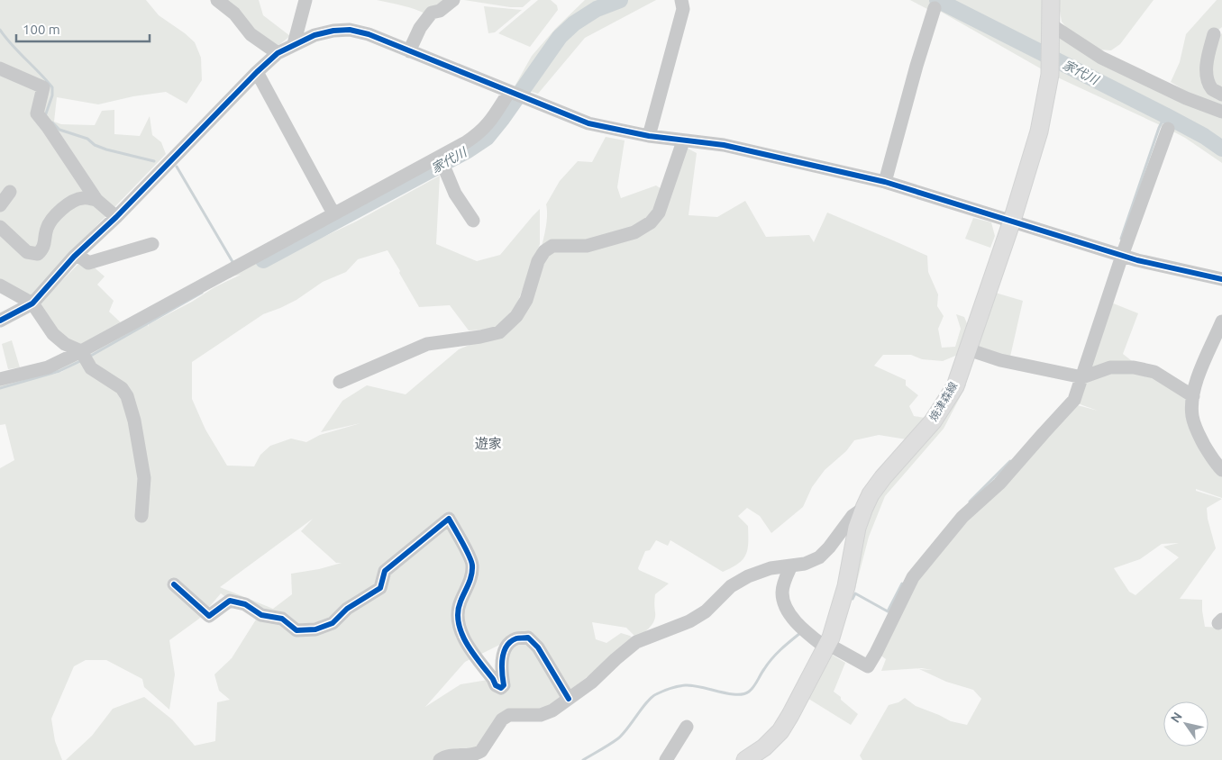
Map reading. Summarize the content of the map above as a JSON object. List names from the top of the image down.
{
  "streets": {
    "main road": ["焼津森線"]
  },
  "districts": ["遊家"],
  "water": ["家代川"],
  "scale_bar": "100 m",
  "north": "top left"
}
